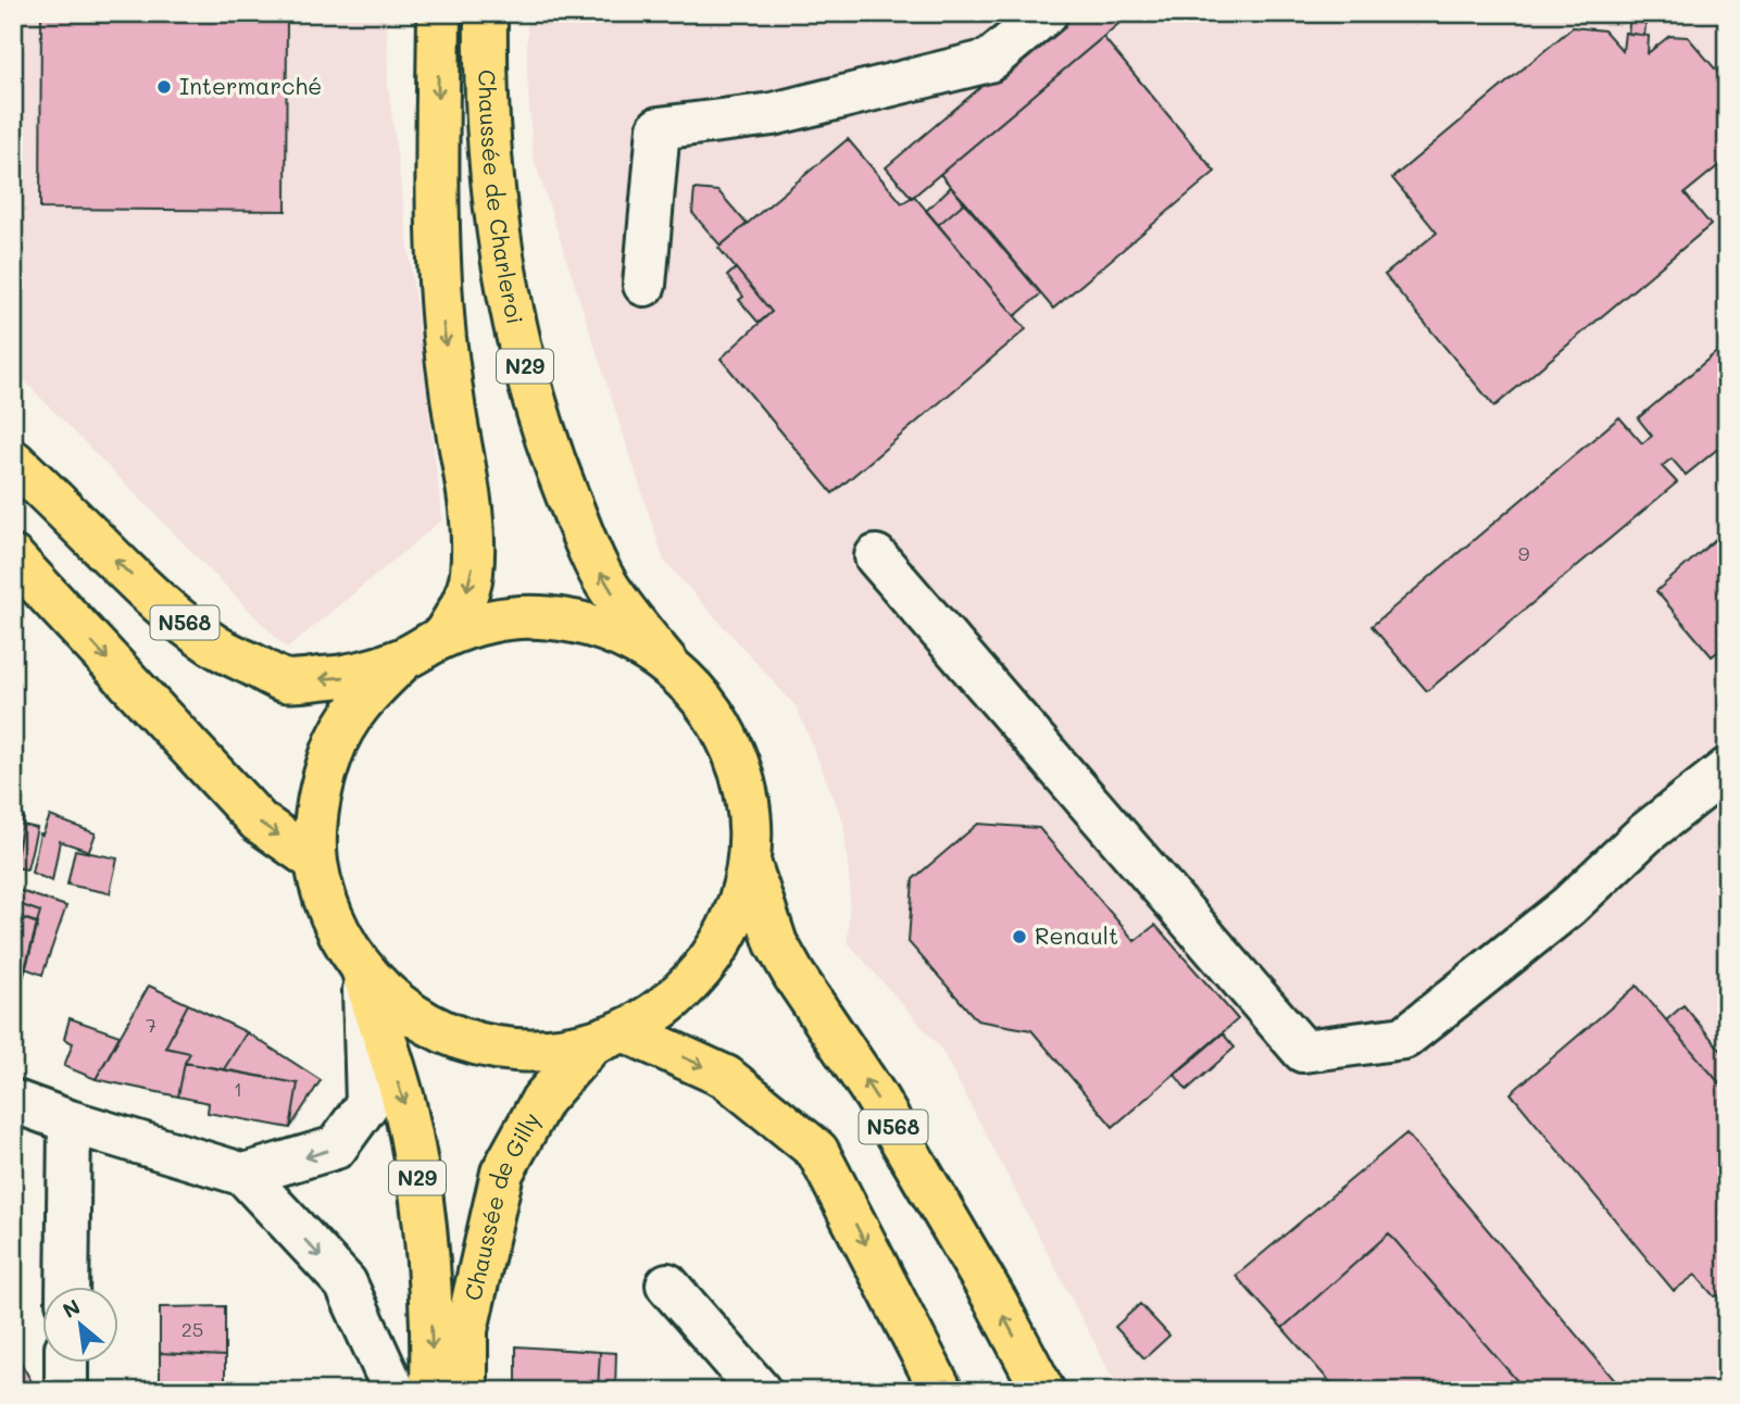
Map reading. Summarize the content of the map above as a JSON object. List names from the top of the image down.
{
  "streets": {
    "main road": [
      "Chaussée de Charleroi",
      "N29",
      "N568",
      "Chaussée de Gilly"
    ]
  },
  "one_way": ["Chaussée de Gilly"],
  "places": ["Intermarché", "Renault"],
  "house_numbers": [
    "9",
    "7",
    "1",
    "25"
  ],
  "north": "top left"
}
